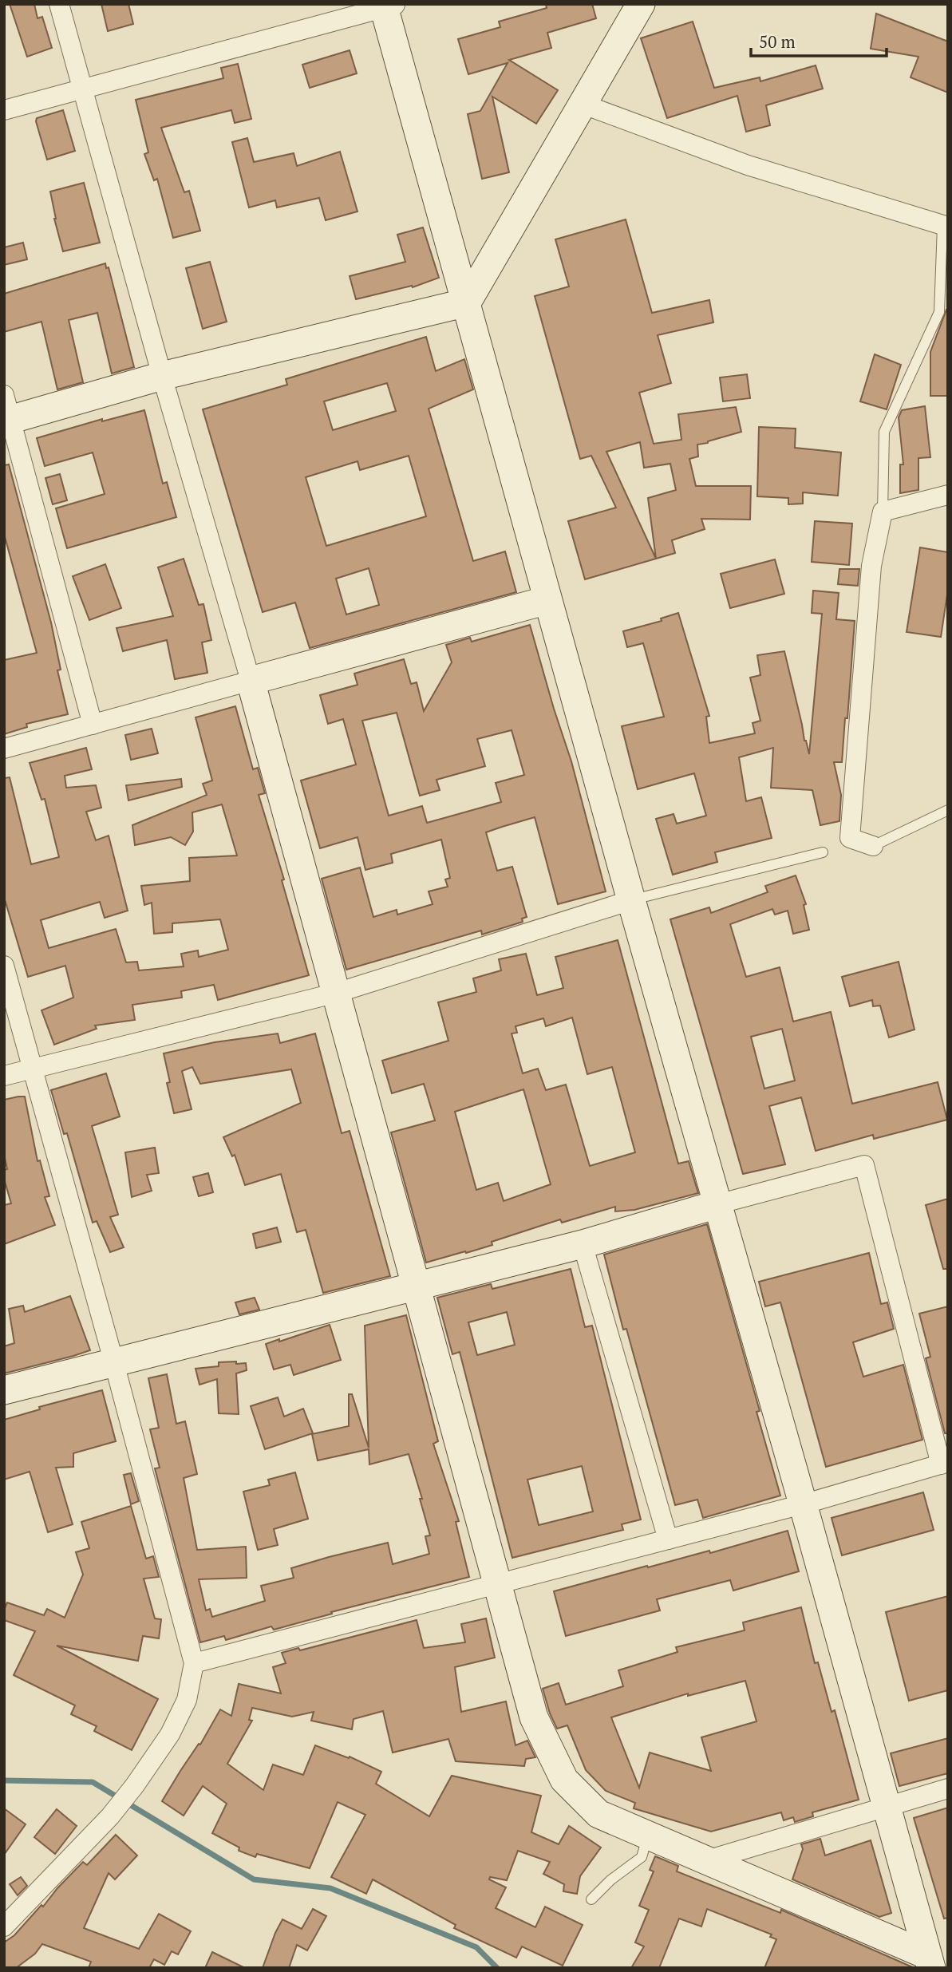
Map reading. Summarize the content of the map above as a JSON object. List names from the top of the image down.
{
  "scale_bar": "50 m"
}
